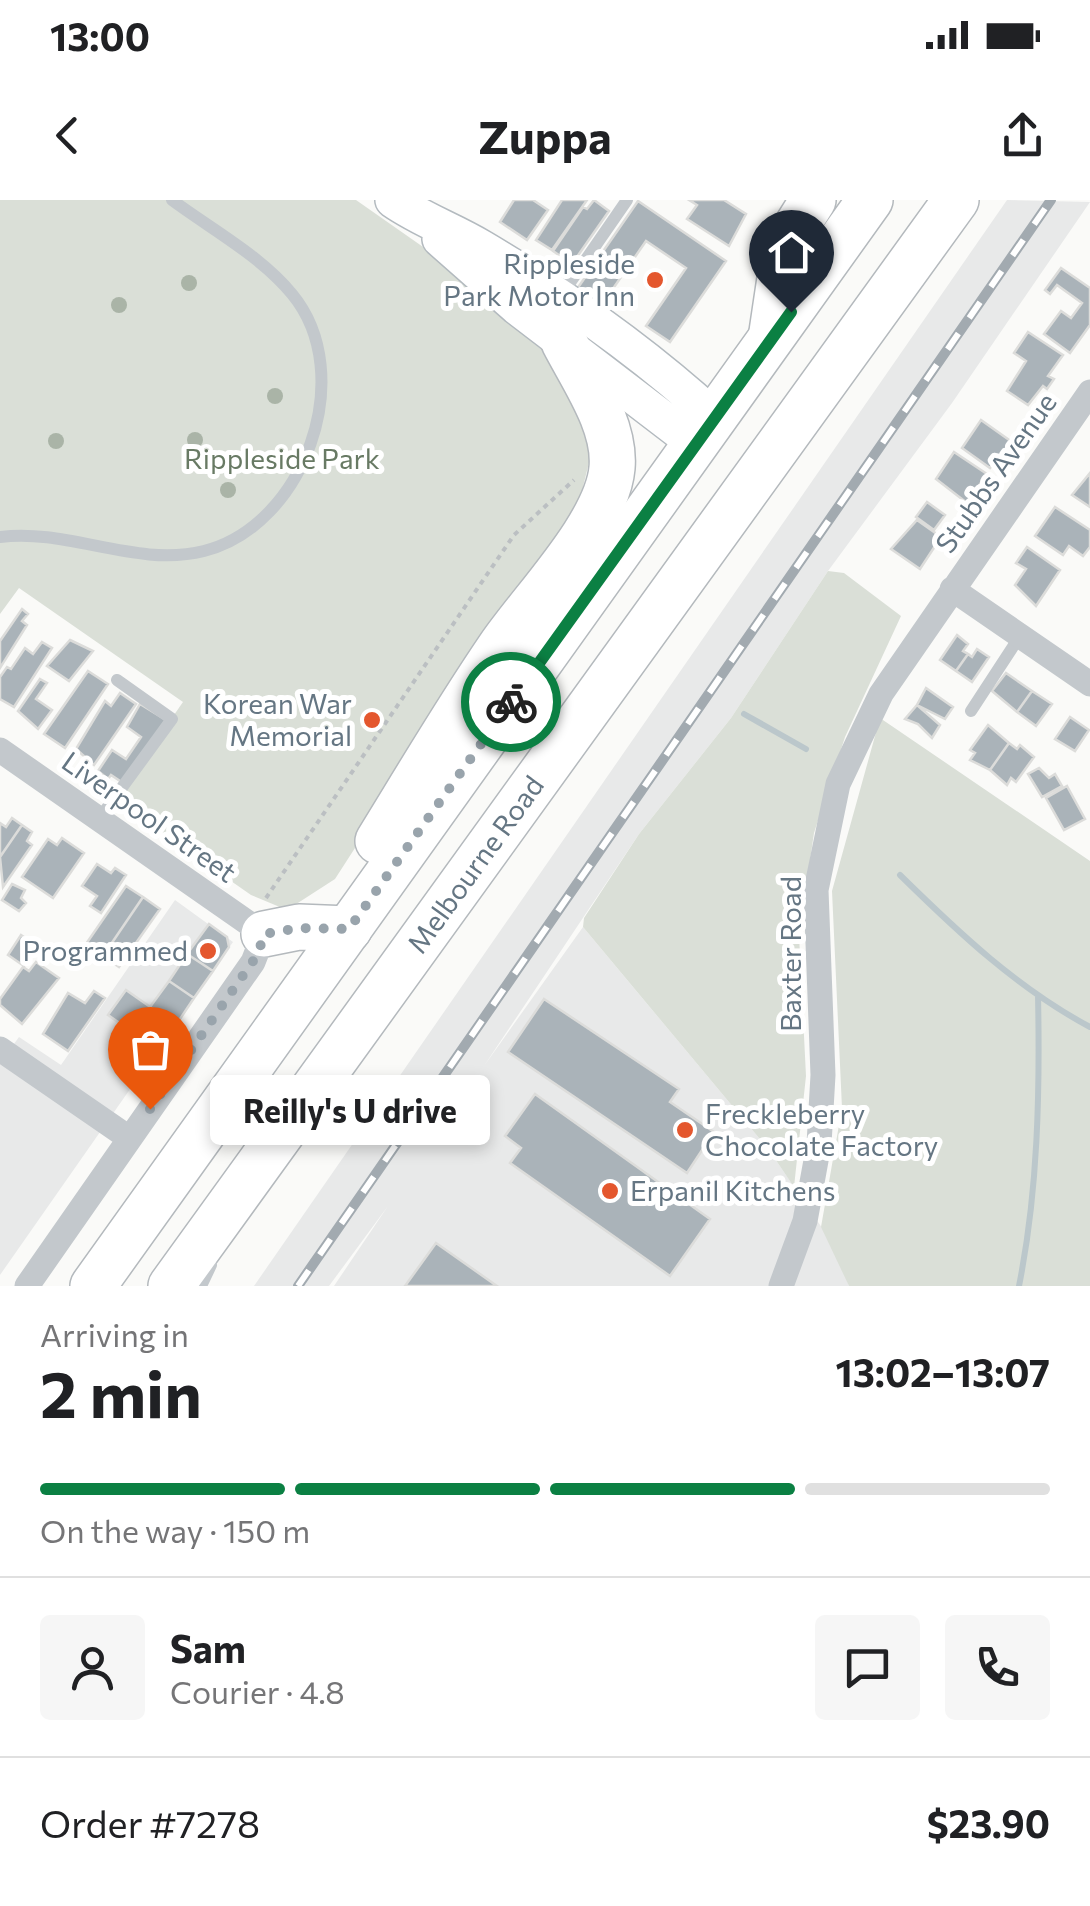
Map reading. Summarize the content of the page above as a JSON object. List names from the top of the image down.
{
  "streets": {
    "highway": ["Melbourne Road"],
    "street": ["Stubbs Avenue", "Liverpool Street", "Baxter Road"]
  },
  "crossings": [
    ["Stubbs Avenue", "Baxter Road"]
  ],
  "parks": ["Rippleside Park"],
  "places": [
    "Rippleside Park Motor Inn",
    "Korean War Memorial",
    "Programmed",
    "Reilly's U drive",
    "Freckleberry Chocolate Factory",
    "Erpanil Kitchens"
  ],
  "page": {
    "status": "13:00",
    "header": "Zuppa",
    "bubble": "Reilly's U drive",
    "heading": ["2 min", "Arriving in", "13:02–13:07"],
    "panel": [
      "Sam",
      "Courier · 4.8",
      "Order #7278",
      "$23.90"
    ],
    "bar": "On the way · 150 m"
  }
}
